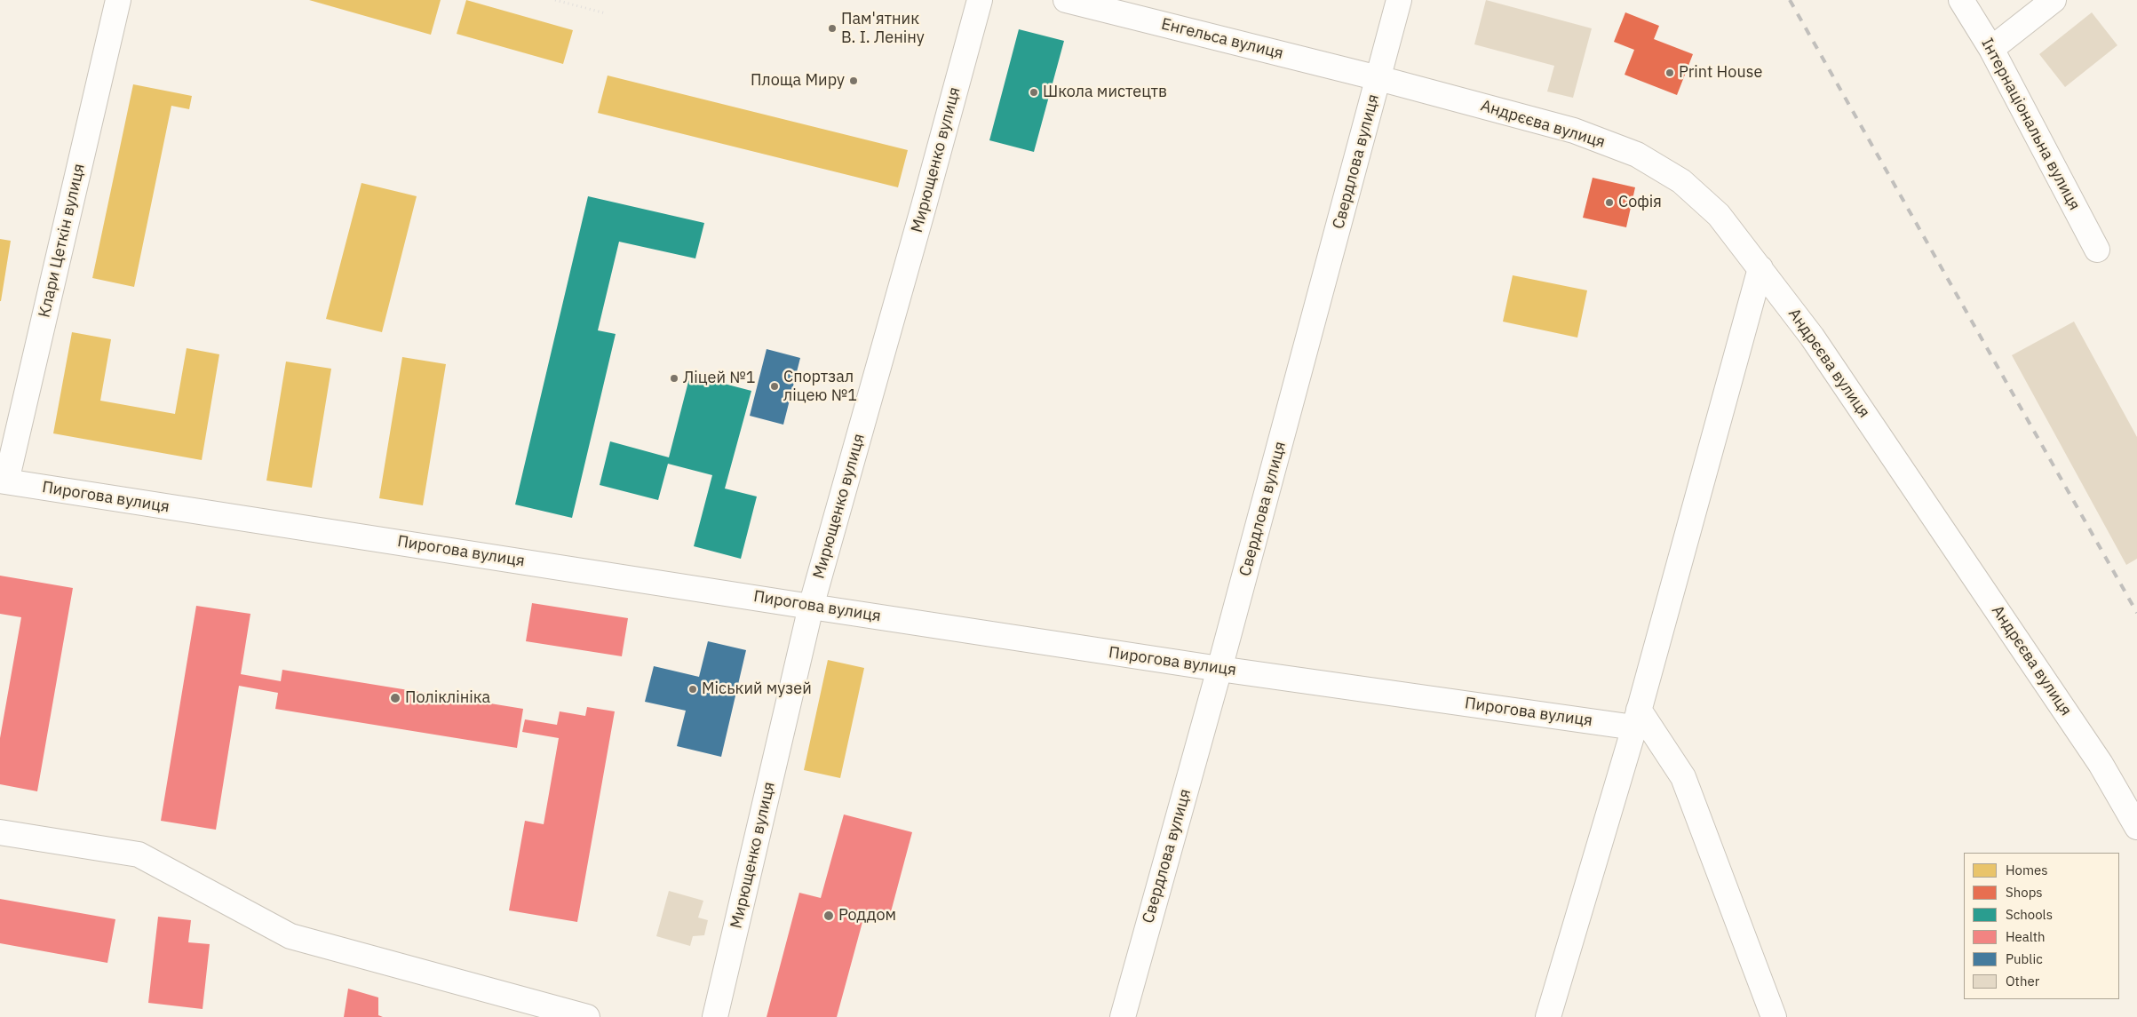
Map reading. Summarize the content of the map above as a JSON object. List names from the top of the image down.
{
  "streets": {
    "street": [
      "Енгельса вулиця",
      "Андрєєва вулиця",
      "Інтернаціональна вулиця",
      "Мирющенко вулиця",
      "Свердлова вулиця",
      "Клари Цеткін вулиця",
      "Пирогова вулиця"
    ]
  },
  "crossings": [
    ["Енгельса вулиця", "Андрєєва вулиця"],
    ["Енгельса вулиця", "Свердлова вулиця"],
    ["Андрєєва вулиця", "Свердлова вулиця"],
    ["Мирющенко вулиця", "Пирогова вулиця"],
    ["Свердлова вулиця", "Пирогова вулиця"],
    ["Клари Цеткін вулиця", "Пирогова вулиця"]
  ],
  "places": [
    "Пам'ятник В. І. Леніну",
    "Print House",
    "Площа Миру",
    "Школа мистецтв",
    "Софія",
    "Ліцей №1",
    "Спортзал ліцею №1",
    "Міський музей",
    "Поліклініка",
    "Роддом"
  ],
  "legend": [
    "Homes",
    "Shops",
    "Schools",
    "Health",
    "Public",
    "Other"
  ]
}
